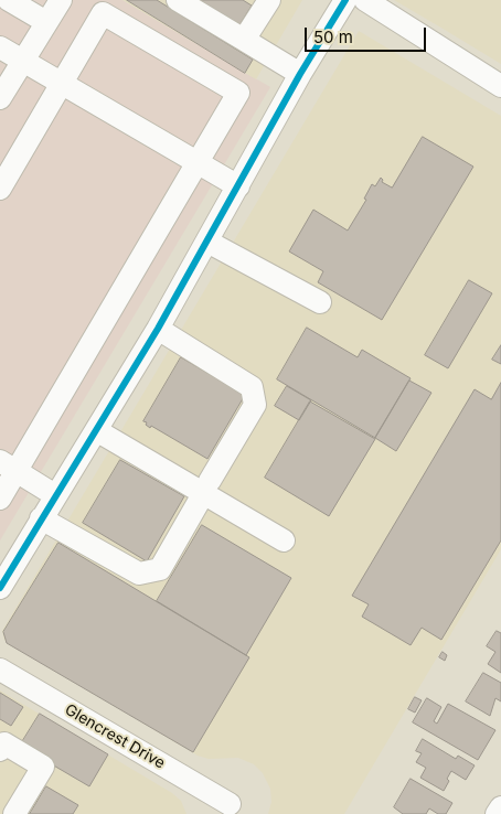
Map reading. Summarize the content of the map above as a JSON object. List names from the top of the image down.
{
  "streets": {
    "street": ["Glencrest Drive"]
  },
  "scale_bar": "50 m"
}
